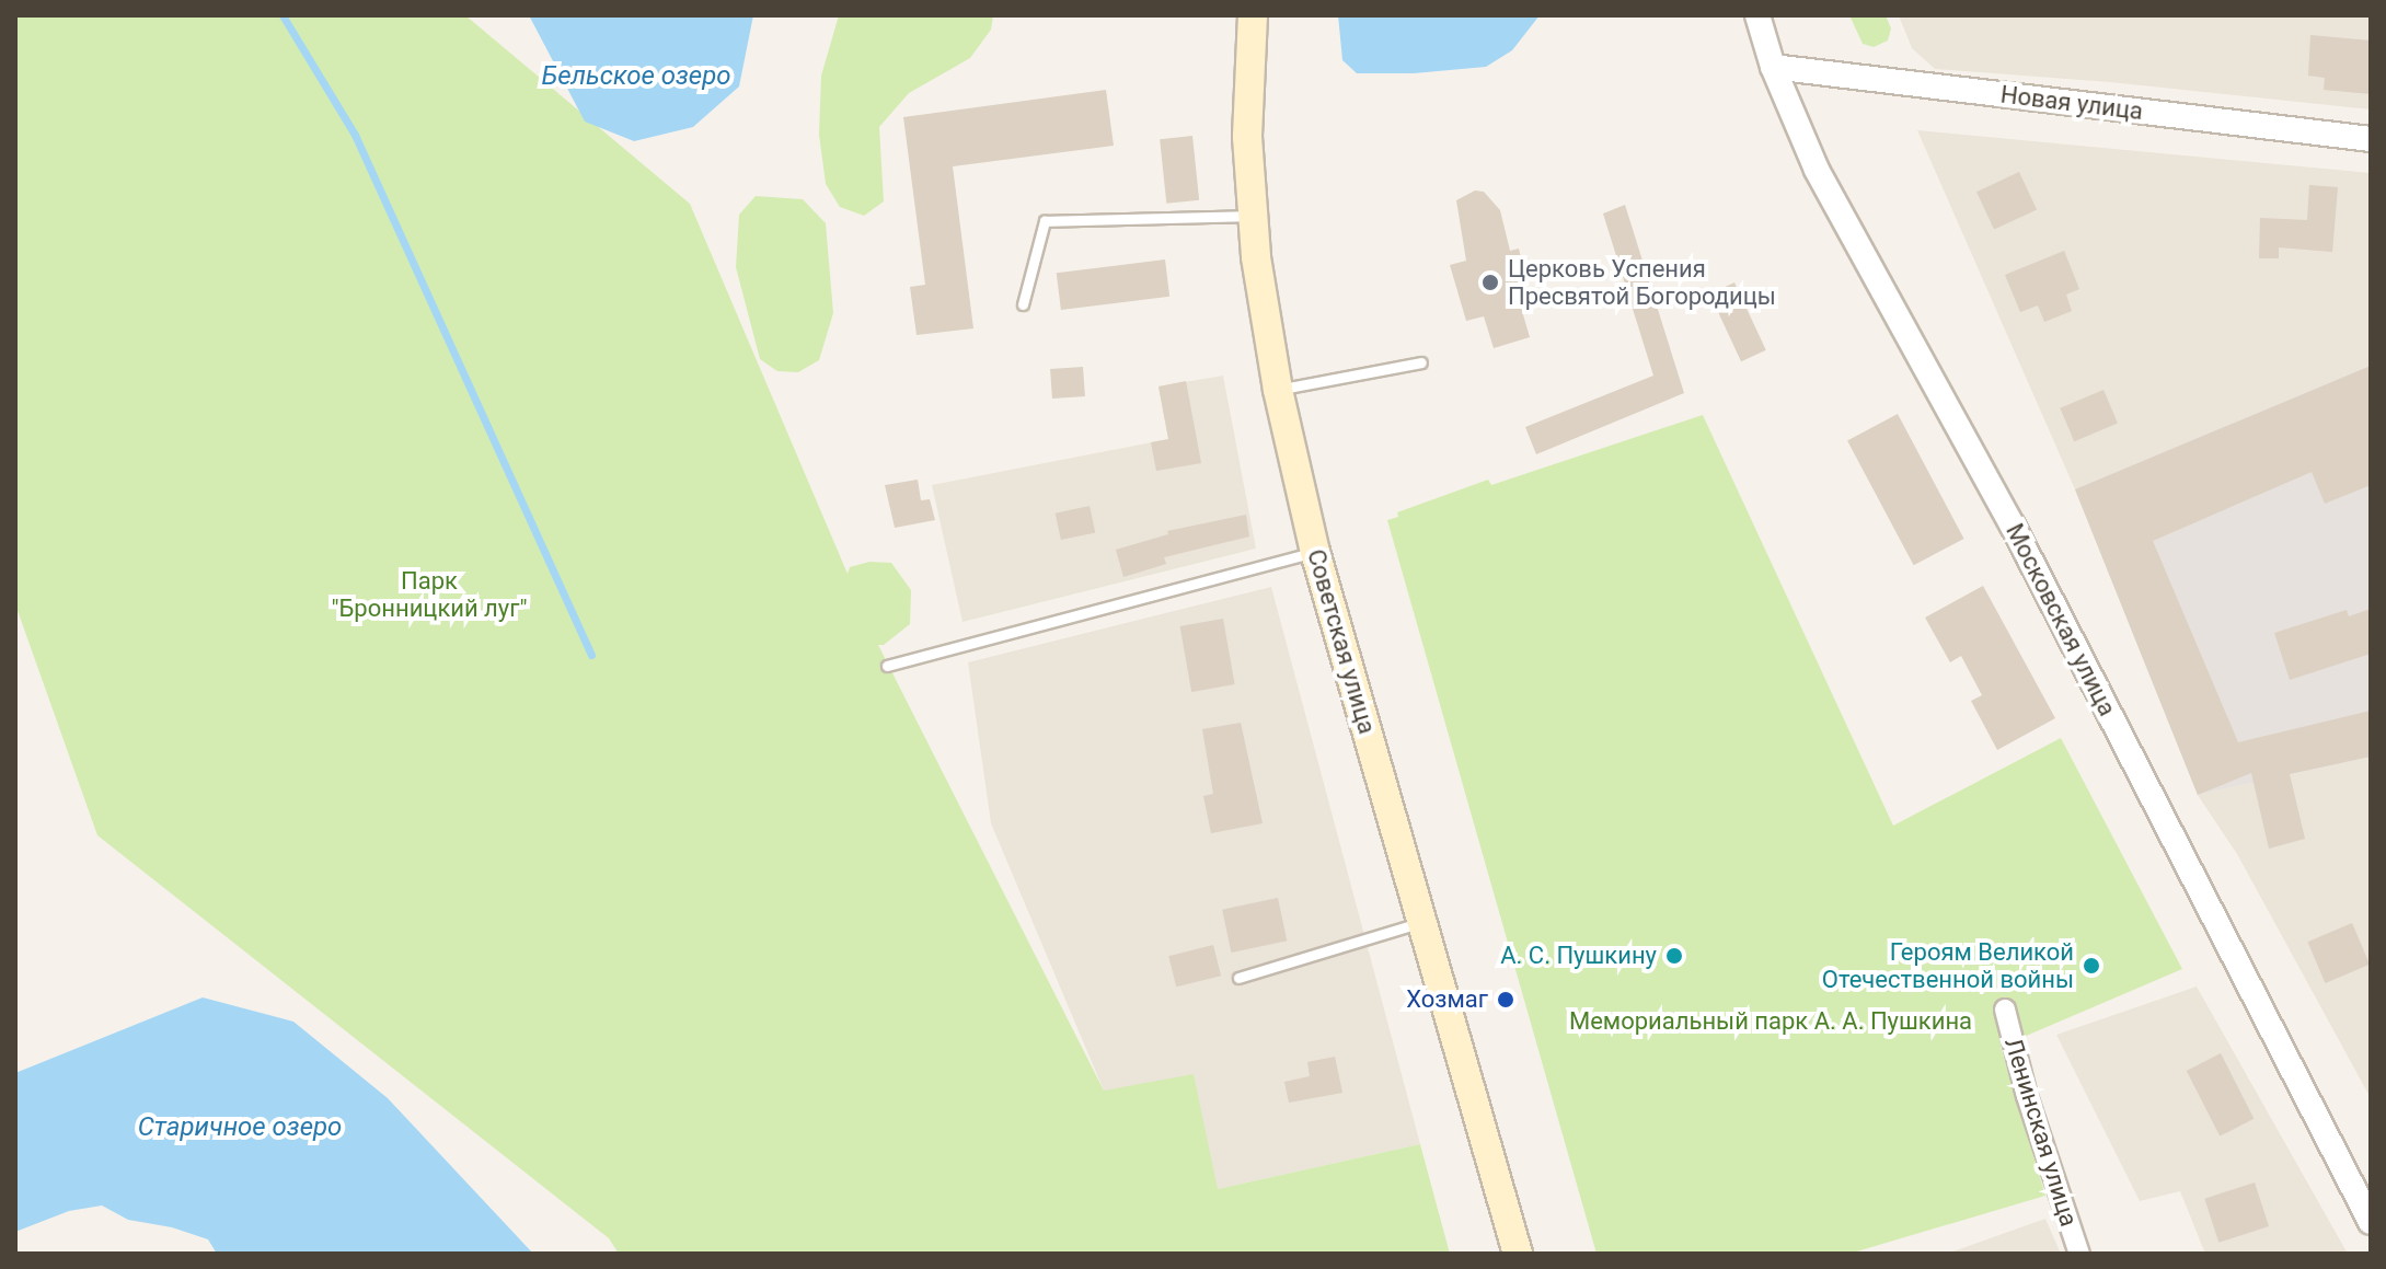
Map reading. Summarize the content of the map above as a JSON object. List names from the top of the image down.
{
  "streets": {
    "main road": ["Советская улица"],
    "street": ["Новая улица", "Московская улица", "Ленинская улица"]
  },
  "crossings": [
    ["Новая улица", "Московская улица"]
  ],
  "water": ["Бельское озеро", "Старичное озеро"],
  "parks": ["Парк \"Бронницкий луг\"", "Мемориальный парк А. А. Пушкина"],
  "places": [
    "Церковь Успения Пресвятой Богородицы",
    "А. С. Пушкину",
    "Героям Великой Отечественной войны",
    "Хозмаг"
  ]
}
